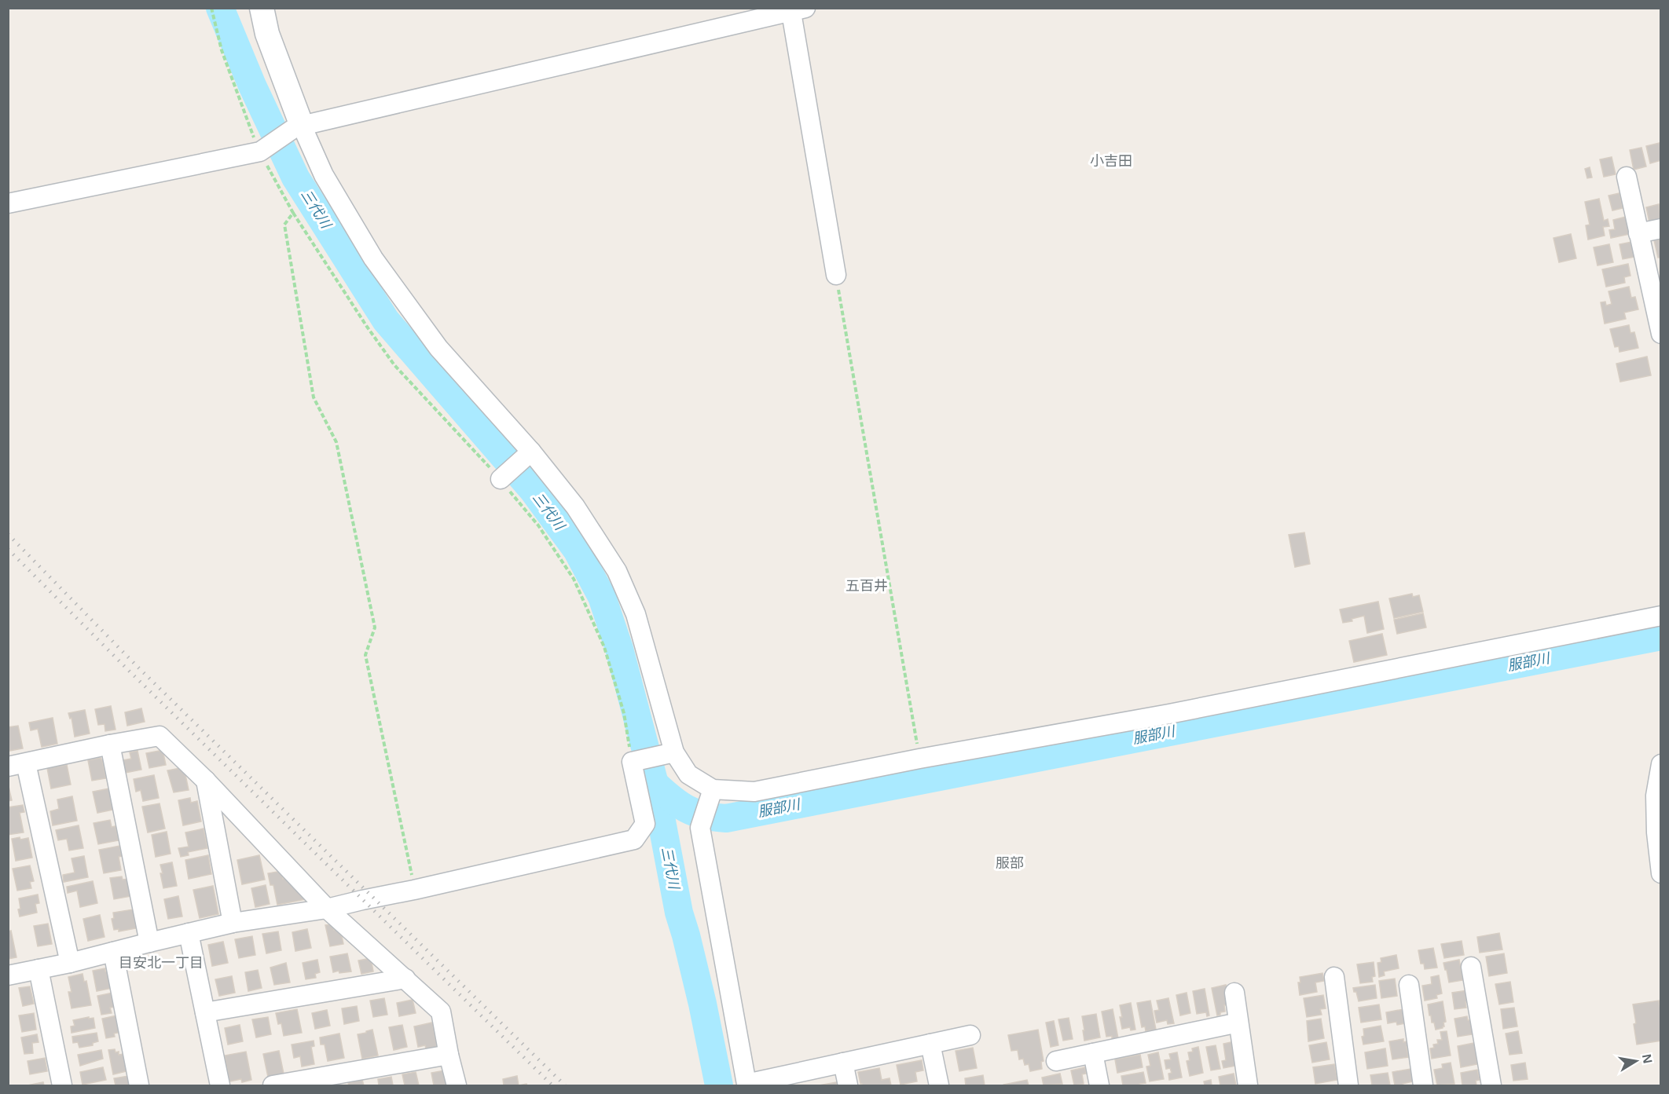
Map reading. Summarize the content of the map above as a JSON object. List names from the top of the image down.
{
  "districts": [
    "小吉田",
    "五百井",
    "服部",
    "目安北一丁目"
  ],
  "water": ["三代川", "服部川"],
  "north": "right"
}
